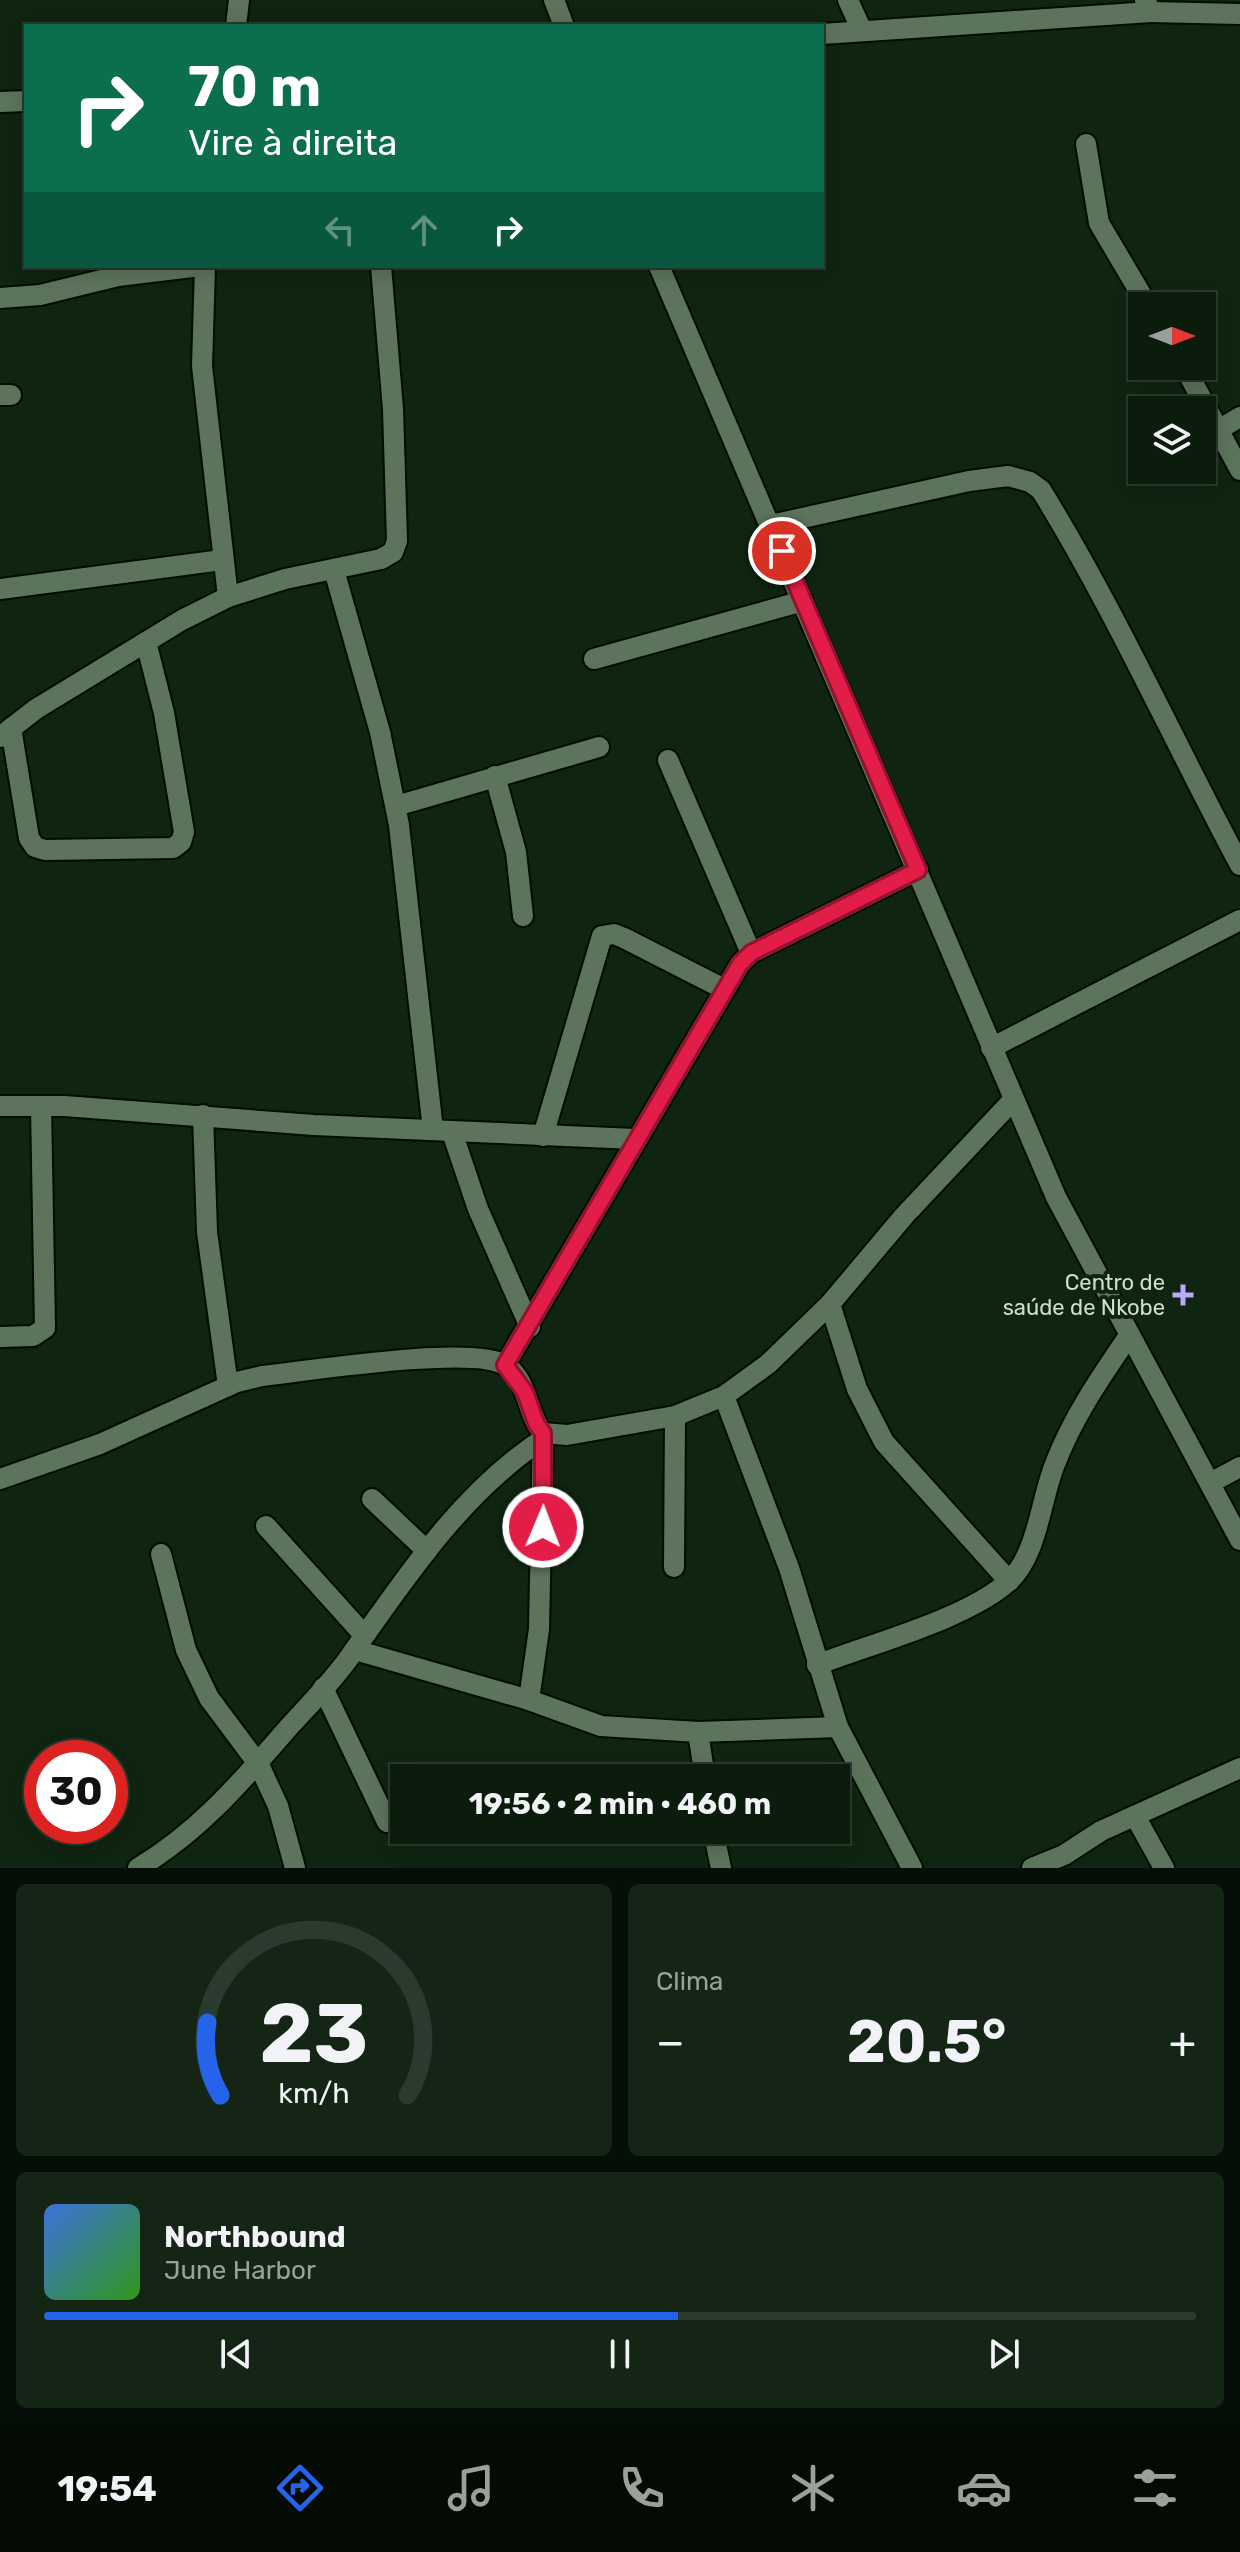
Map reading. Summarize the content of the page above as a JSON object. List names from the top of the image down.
{
  "places": {
    "health": ["Centro de saúde de Nkobe"]
  },
  "north": "right",
  "page": {
    "turn": ["70 m", "Vire à direita"],
    "limit": "30",
    "trip": "19:56 · 2 min · 460 m",
    "tile": "Clima",
    "heat": ["−", "20.5°", "+"],
    "song": ["Northbound", "June Harbor"],
    "tabs": "19:54",
    "gauge": ["23", "km/h"]
  }
}
